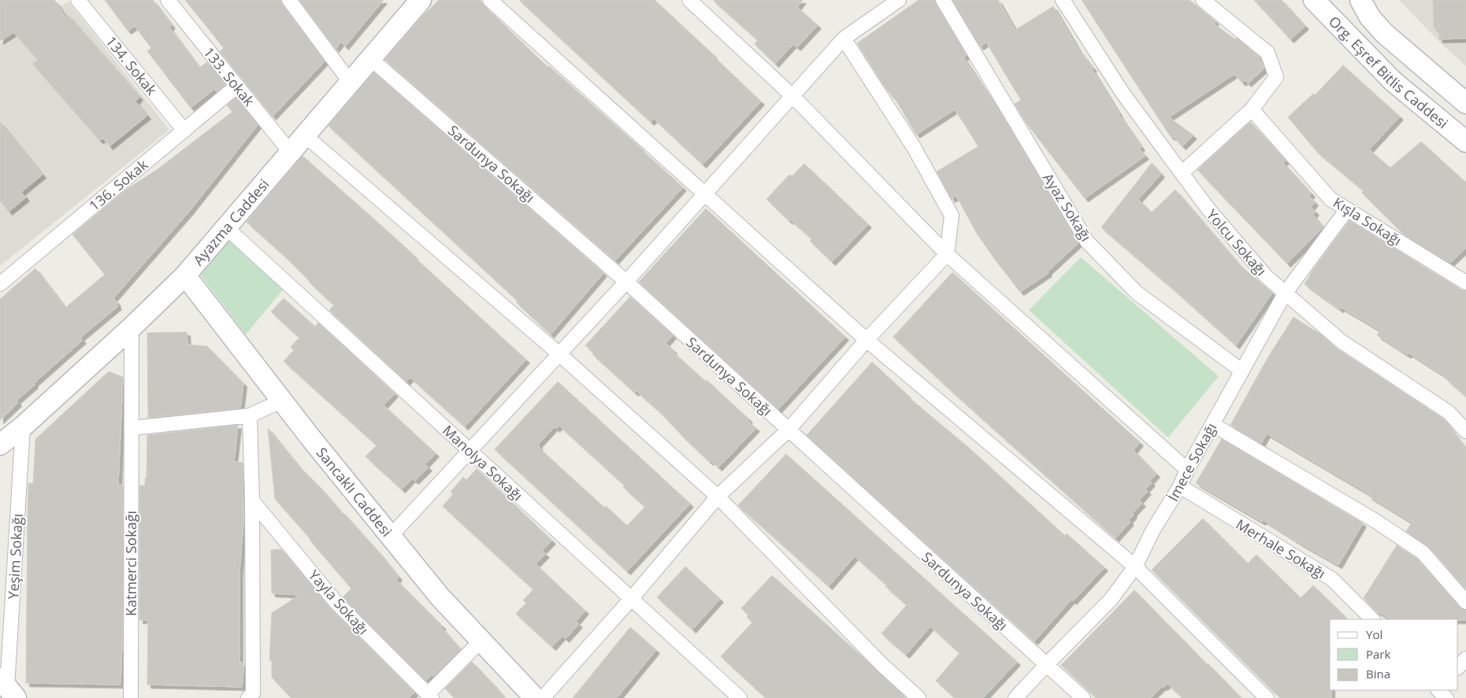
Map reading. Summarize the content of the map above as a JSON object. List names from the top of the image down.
{
  "streets": {
    "street": [
      "134. Sokak",
      "Org. Eşref Bitlis Caddesi",
      "133. Sokak",
      "Sardunya Sokağı",
      "136. Sokak",
      "Ayaz Sokağı",
      "Kışla Sokağı",
      "Ayazma Caddesi",
      "Yolcu Sokağı",
      "İmece Sokağı",
      "Manolya Sokağı",
      "Sancaklı Caddesi",
      "Merhale Sokağı",
      "Yeşim Sokağı",
      "Katmerci Sokağı",
      "Yayla Sokağı"
    ]
  },
  "crossings": [
    ["134. Sokak", "136. Sokak"],
    ["133. Sokak", "136. Sokak"],
    ["133. Sokak", "Ayazma Caddesi"],
    ["Sardunya Sokağı", "Ayazma Caddesi"],
    ["Sardunya Sokağı", "İmece Sokağı"],
    ["Ayaz Sokağı", "İmece Sokağı"],
    ["Kışla Sokağı", "İmece Sokağı"],
    ["Ayazma Caddesi", "Manolya Sokağı"],
    ["Ayazma Caddesi", "Sancaklı Caddesi"],
    ["Ayazma Caddesi", "Yeşim Sokağı"],
    ["Ayazma Caddesi", "Katmerci Sokağı"],
    ["Yolcu Sokağı", "İmece Sokağı"],
    ["İmece Sokağı", "Merhale Sokağı"]
  ],
  "legend": ["Yol", "Park", "Bina"]
}
